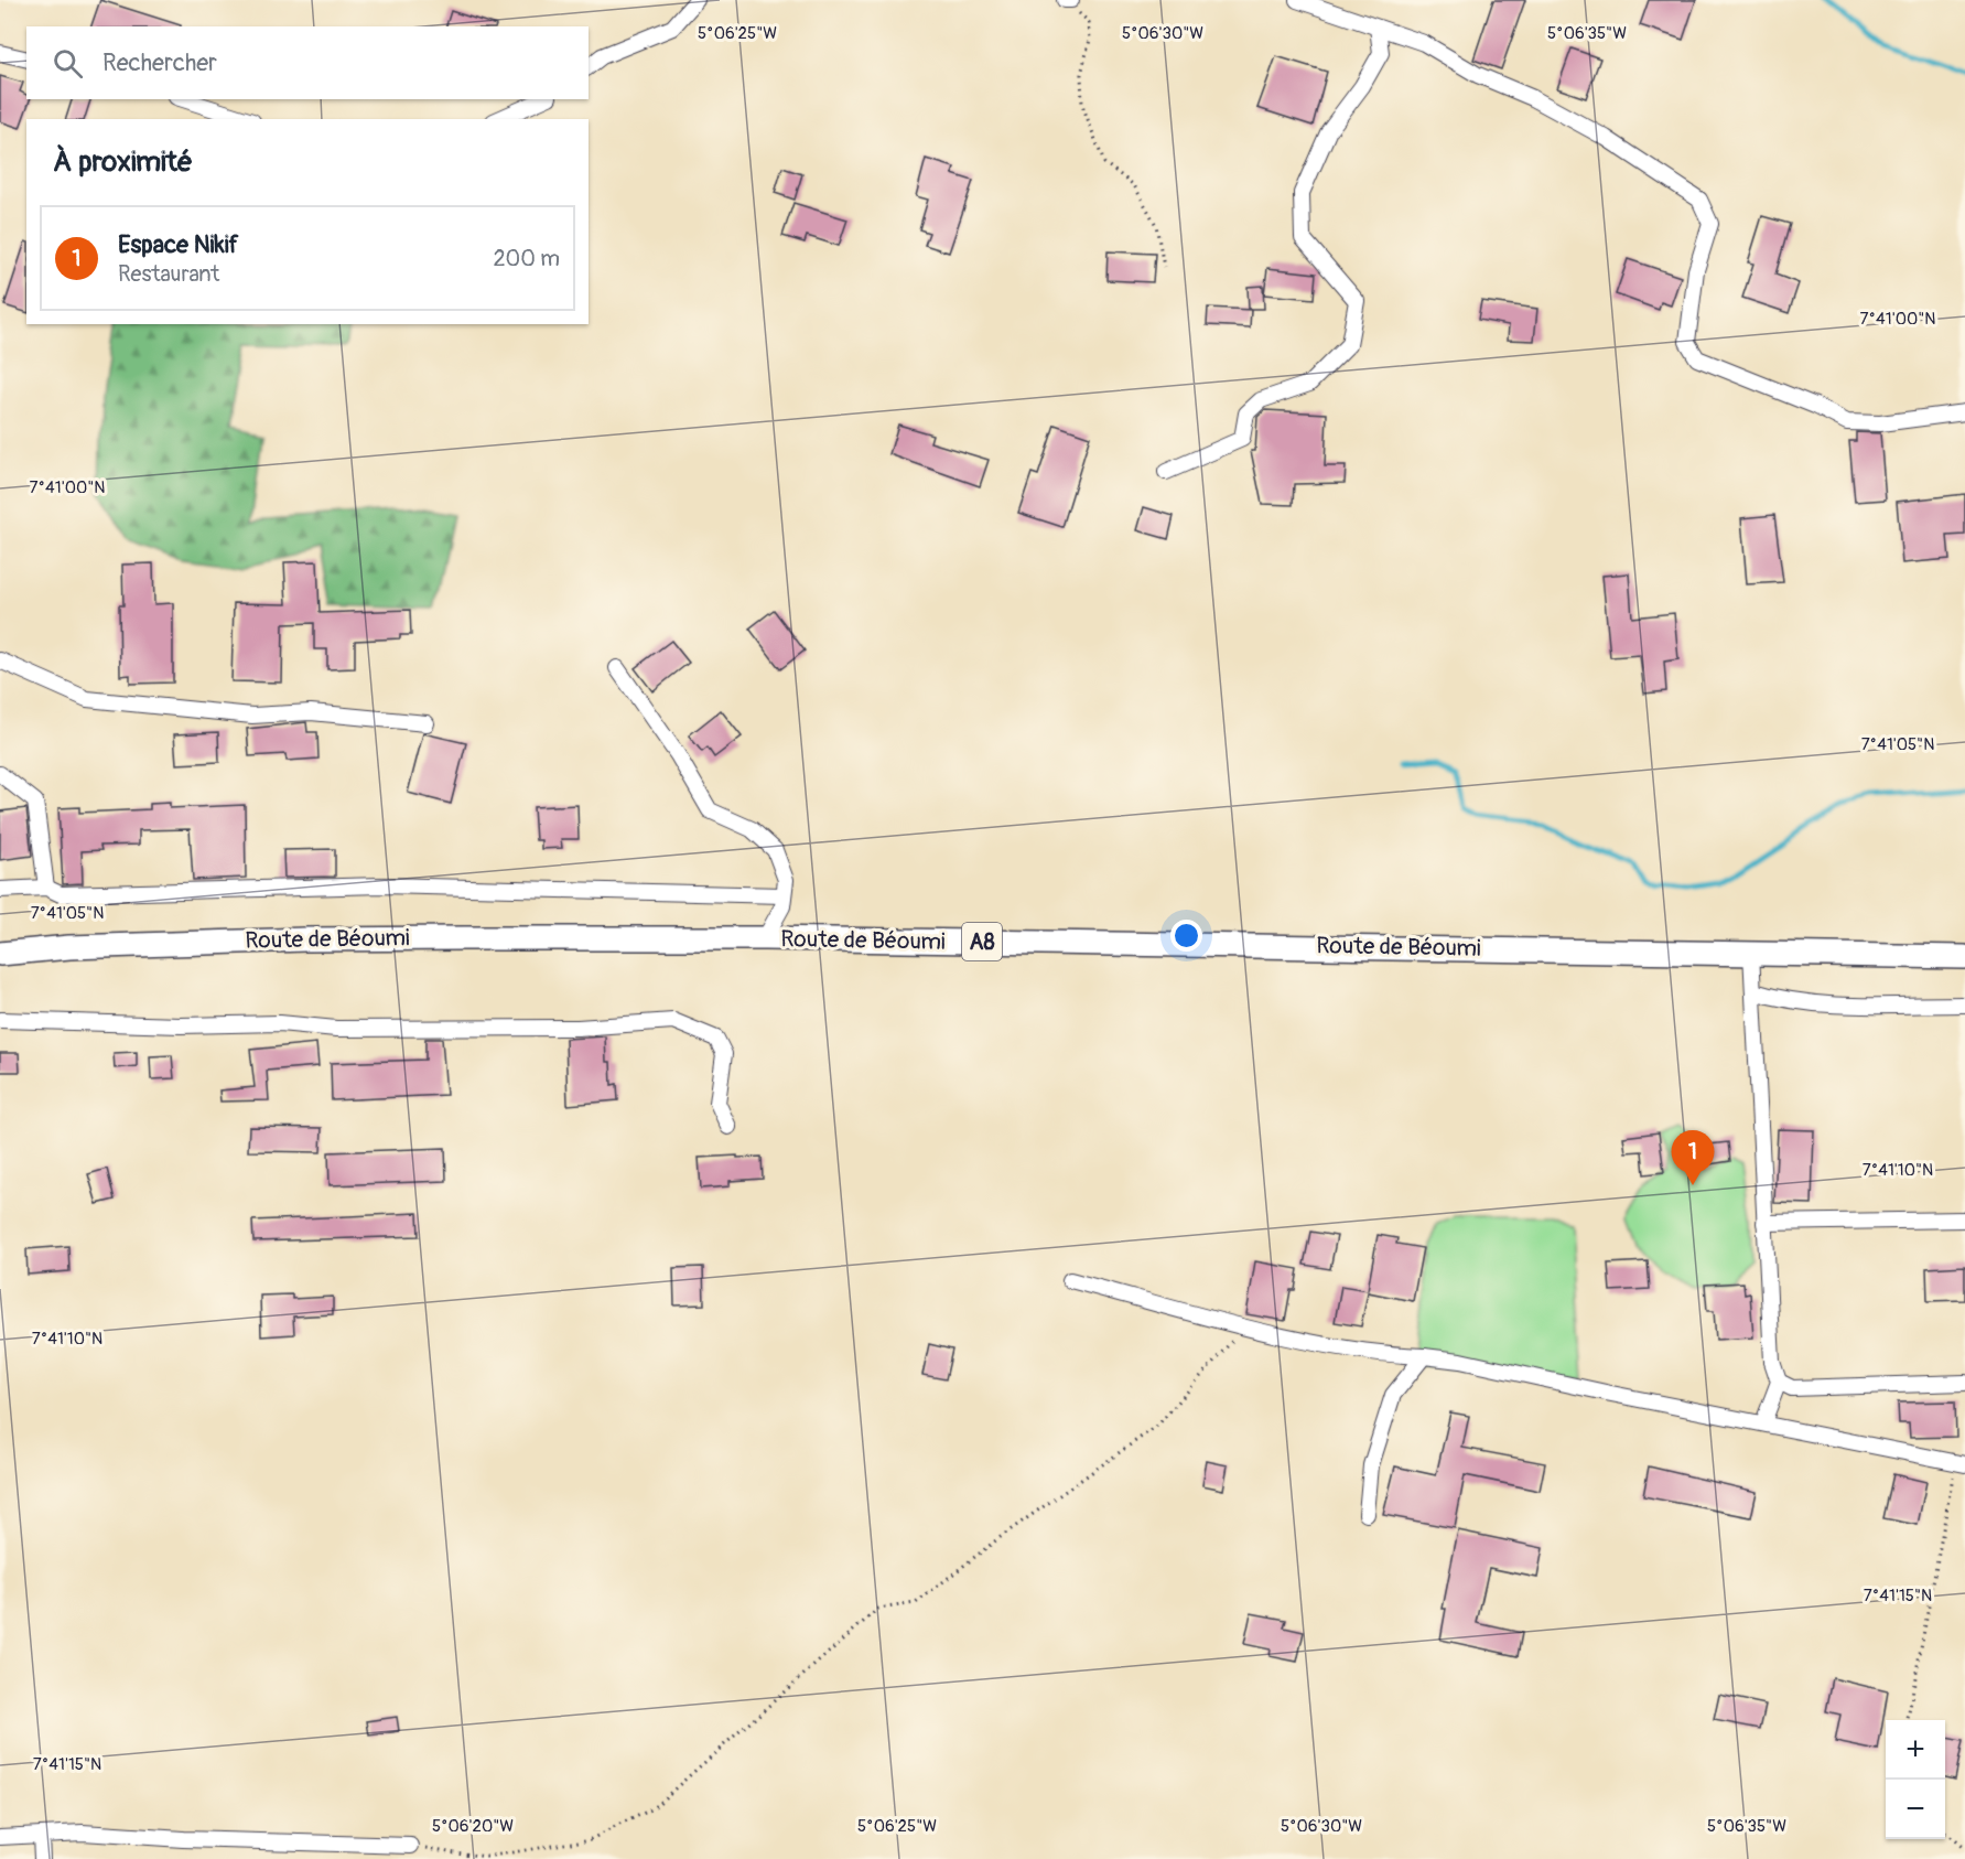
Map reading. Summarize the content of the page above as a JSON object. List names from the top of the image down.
{
  "streets": {
    "main road": ["Route de Béoumi", "A8"]
  },
  "page": {
    "search": "Rechercher",
    "heading": "À proximité",
    "list": [
      {
        "mark": "1",
        "name": "Espace Nikif",
        "note": "Restaurant",
        "value": "200 m"
      }
    ],
    "pins": "1",
    "map_buttons": ["+", "−"]
  },
  "coordinates": [
    "5°06'25\"W",
    "5°06'30\"W",
    "5°06'35\"W",
    "7°41'00\"N",
    "7°41'05\"N",
    "7°41'10\"N",
    "7°41'15\"N",
    "5°06'20\"W"
  ]
}
